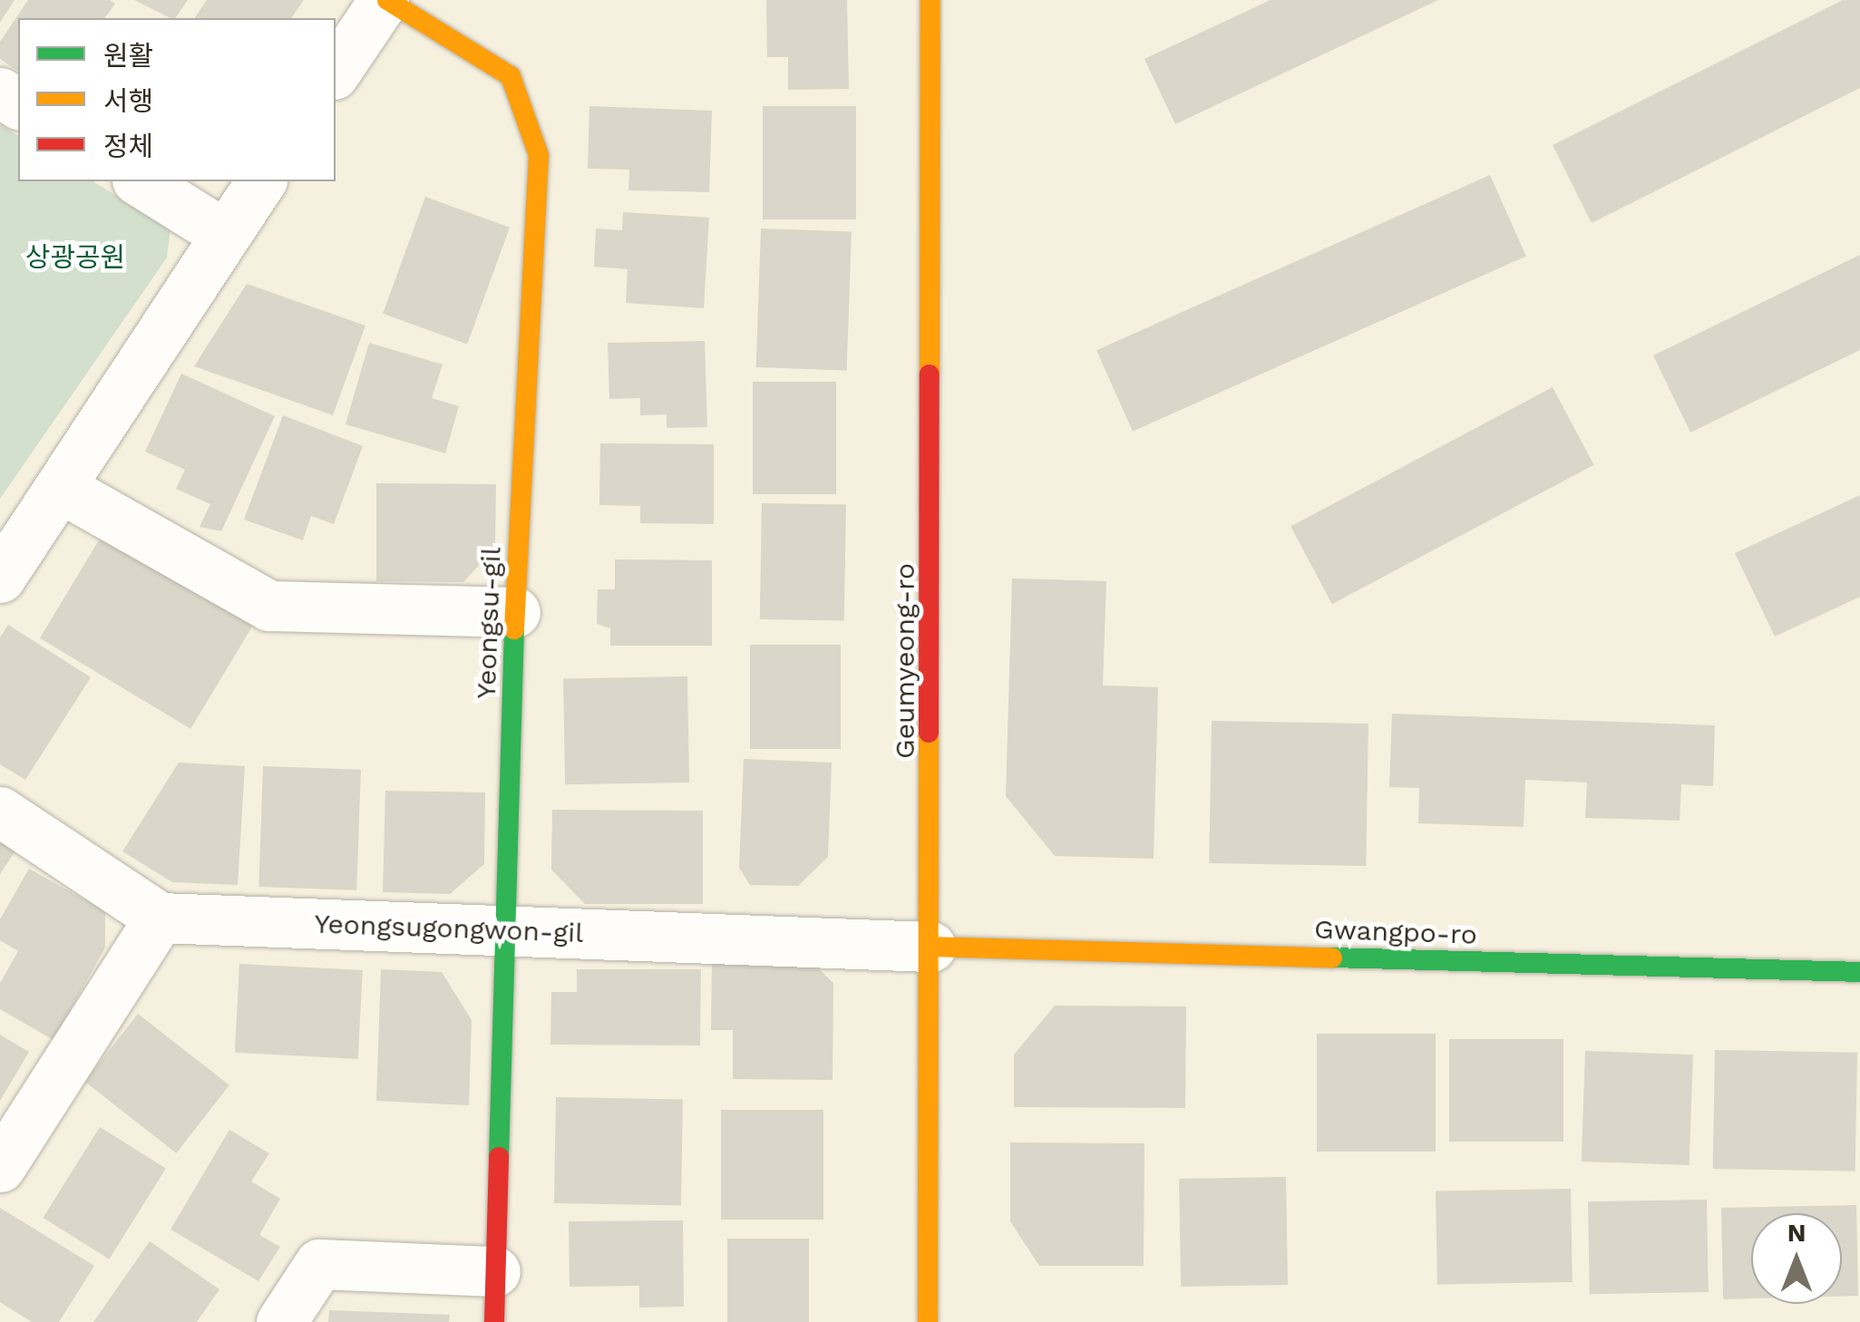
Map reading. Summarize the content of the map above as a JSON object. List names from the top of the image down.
{
  "streets": {
    "street": [
      "Yeongsu-gil",
      "Geumyeong-ro",
      "Yeongsugongwon-gil",
      "Gwangpo-ro"
    ]
  },
  "crossings": [
    ["Yeongsu-gil", "Yeongsugongwon-gil"],
    ["Geumyeong-ro", "Yeongsugongwon-gil"],
    ["Geumyeong-ro", "Gwangpo-ro"],
    ["Yeongsugongwon-gil", "Gwangpo-ro"]
  ],
  "parks": ["상광공원"],
  "legend": ["원활", "서행", "정체"],
  "north": "top"
}
